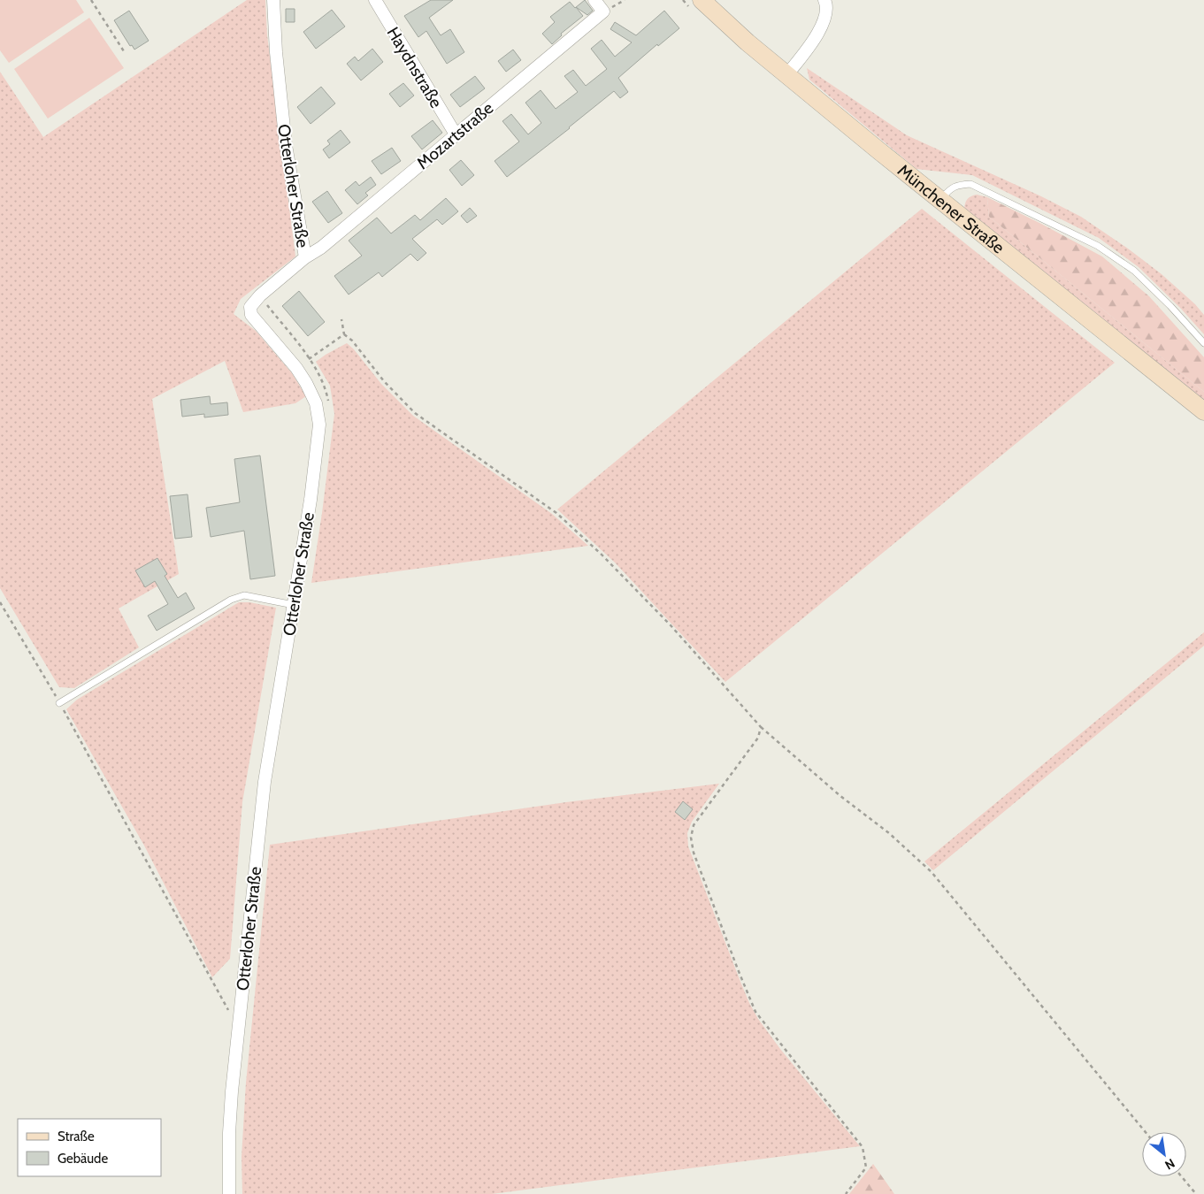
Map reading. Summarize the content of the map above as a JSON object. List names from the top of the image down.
{
  "streets": {
    "main road": ["Münchener Straße"],
    "street": ["Haydnstraße", "Mozartstraße", "Otterloher Straße"]
  },
  "crossings": [
    ["Haydnstraße", "Mozartstraße"],
    ["Mozartstraße", "Otterloher Straße"]
  ],
  "legend": ["Straße", "Gebäude"],
  "north": "bottom right"
}
